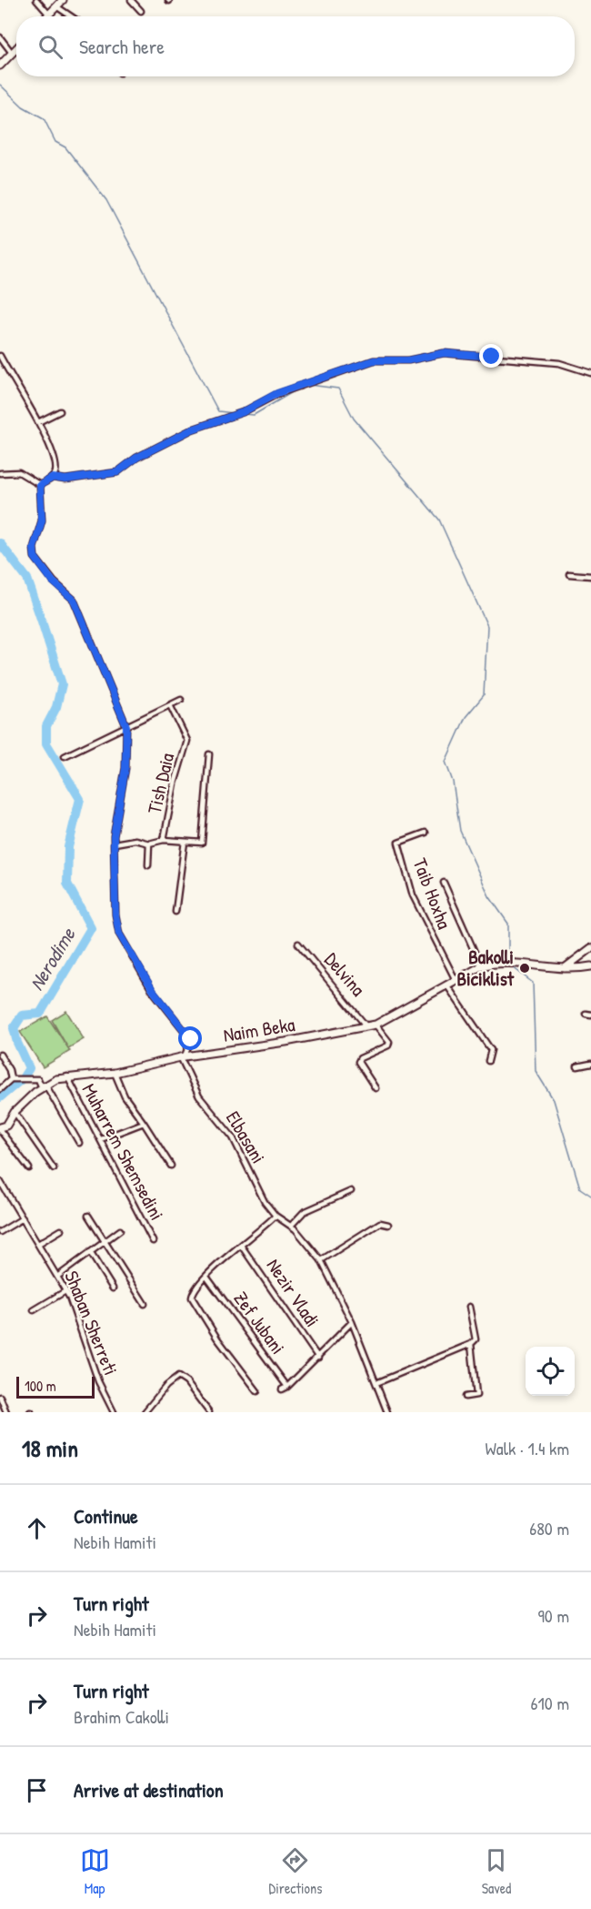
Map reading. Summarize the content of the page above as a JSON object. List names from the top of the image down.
{
  "streets": {
    "street": [
      "Tish Daia",
      "Taib Hoxha",
      "Delvina",
      "Naim Beka",
      "Elbasani",
      "Muharrem Shemsedini",
      "Nezir Vladi",
      "Shaban Sherreti",
      "Zef Jubani"
    ]
  },
  "crossings": [
    ["Taib Hoxha", "Naim Beka"],
    ["Delvina", "Naim Beka"],
    ["Naim Beka", "Elbasani"],
    ["Naim Beka", "Muharrem Shemsedini"]
  ],
  "water": ["Nerodime"],
  "places": ["Bakolli Biciklist"],
  "scale_bar": "100 m",
  "page": {
    "search": "Search here",
    "scale": "100 m",
    "heading": ["18 min", "Walk · 1.4 km"],
    "list": [
      ["Continue", "Nebih Hamiti", "680 m"],
      ["Turn right", "Nebih Hamiti", "90 m"],
      ["Turn right", "Brahim Cakolli", "610 m"],
      "Arrive at destination"
    ],
    "nav": ["Map", "Directions", "Saved"]
  }
}
